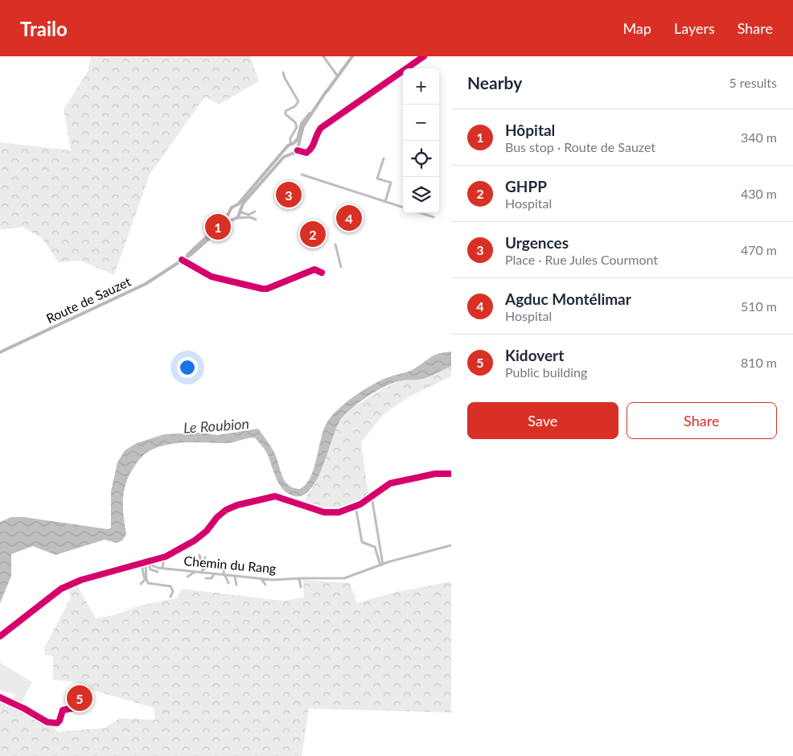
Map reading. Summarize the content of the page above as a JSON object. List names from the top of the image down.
{
  "streets": {
    "main road": ["Route de Sauzet"],
    "street": ["Chemin du Rang"]
  },
  "water": ["Le Roubion"],
  "page": {
    "header": "Trailo",
    "nav": ["Map", "Layers", "Share"],
    "heading": ["Nearby", "5 results"],
    "map_buttons": ["+", "−"],
    "list": [
      {
        "mark": "1",
        "name": "Hôpital",
        "note": "Bus stop · Route de Sauzet",
        "value": "340 m"
      },
      {
        "mark": "2",
        "name": "GHPP",
        "note": "Hospital",
        "value": "430 m"
      },
      {
        "mark": "3",
        "name": "Urgences",
        "note": "Place · Rue Jules Courmont",
        "value": "470 m"
      },
      {
        "mark": "4",
        "name": "Agduc Montélimar",
        "note": "Hospital",
        "value": "510 m"
      },
      {
        "mark": "5",
        "name": "Kidovert",
        "note": "Public building",
        "value": "810 m"
      }
    ],
    "pins": [
      "3",
      "4",
      "1",
      "2",
      "5"
    ],
    "buttons": ["Save", "Share"]
  }
}
